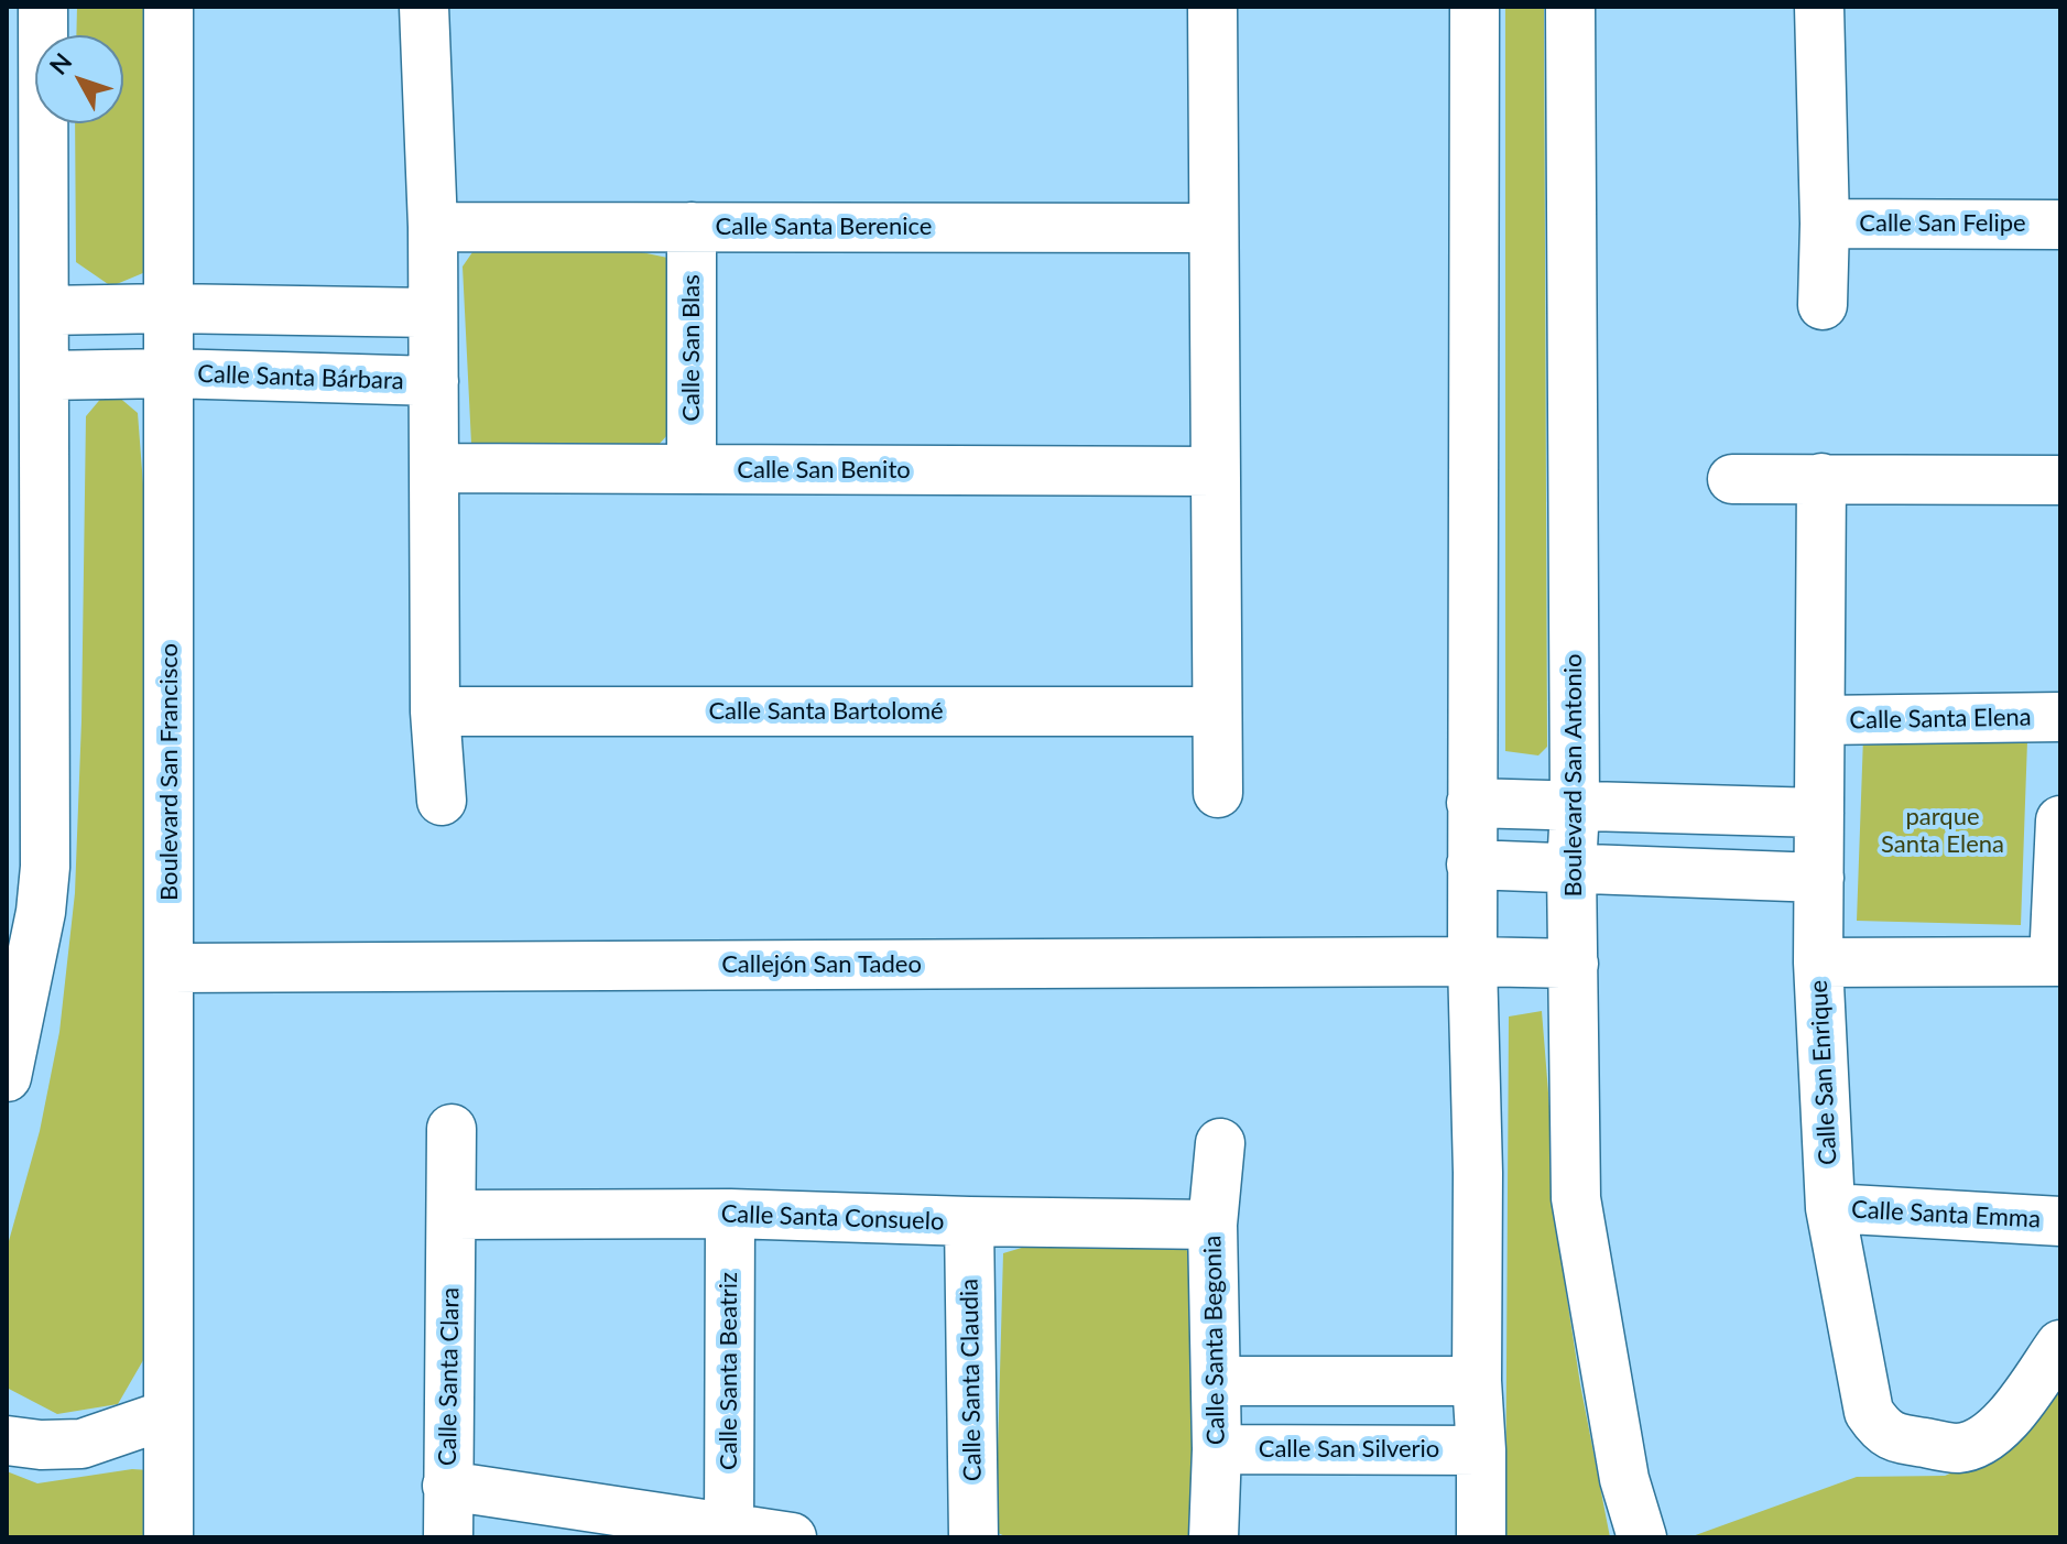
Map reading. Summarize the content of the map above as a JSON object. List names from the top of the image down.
{
  "streets": {
    "street": [
      "Calle San Felipe",
      "Calle Santa Berenice",
      "Calle San Blas",
      "Calle Santa Bárbara",
      "Calle San Benito",
      "Calle Santa Bartolomé",
      "Calle Santa Elena",
      "Boulevard San Francisco",
      "Boulevard San Antonio",
      "Callejón San Tadeo",
      "Calle San Enrique",
      "Calle Santa Emma",
      "Calle Santa Consuelo",
      "Calle Santa Begonia",
      "Calle Santa Beatriz",
      "Calle Santa Clara",
      "Calle Santa Claudia",
      "Calle San Silverio"
    ]
  },
  "crossings": [
    ["Calle Santa Berenice", "Calle San Blas"],
    ["Calle San Blas", "Calle San Benito"],
    ["Calle Santa Bárbara", "Boulevard San Francisco"],
    ["Calle Santa Elena", "Calle San Enrique"],
    ["Boulevard San Francisco", "Callejón San Tadeo"],
    ["Boulevard San Antonio", "Callejón San Tadeo"],
    ["Calle San Enrique", "Calle Santa Emma"],
    ["Calle Santa Consuelo", "Calle Santa Begonia"],
    ["Calle Santa Consuelo", "Calle Santa Beatriz"],
    ["Calle Santa Consuelo", "Calle Santa Clara"],
    ["Calle Santa Consuelo", "Calle Santa Claudia"],
    ["Calle Santa Begonia", "Calle San Silverio"]
  ],
  "parks": ["parque Santa Elena"],
  "north": "top left"
}
